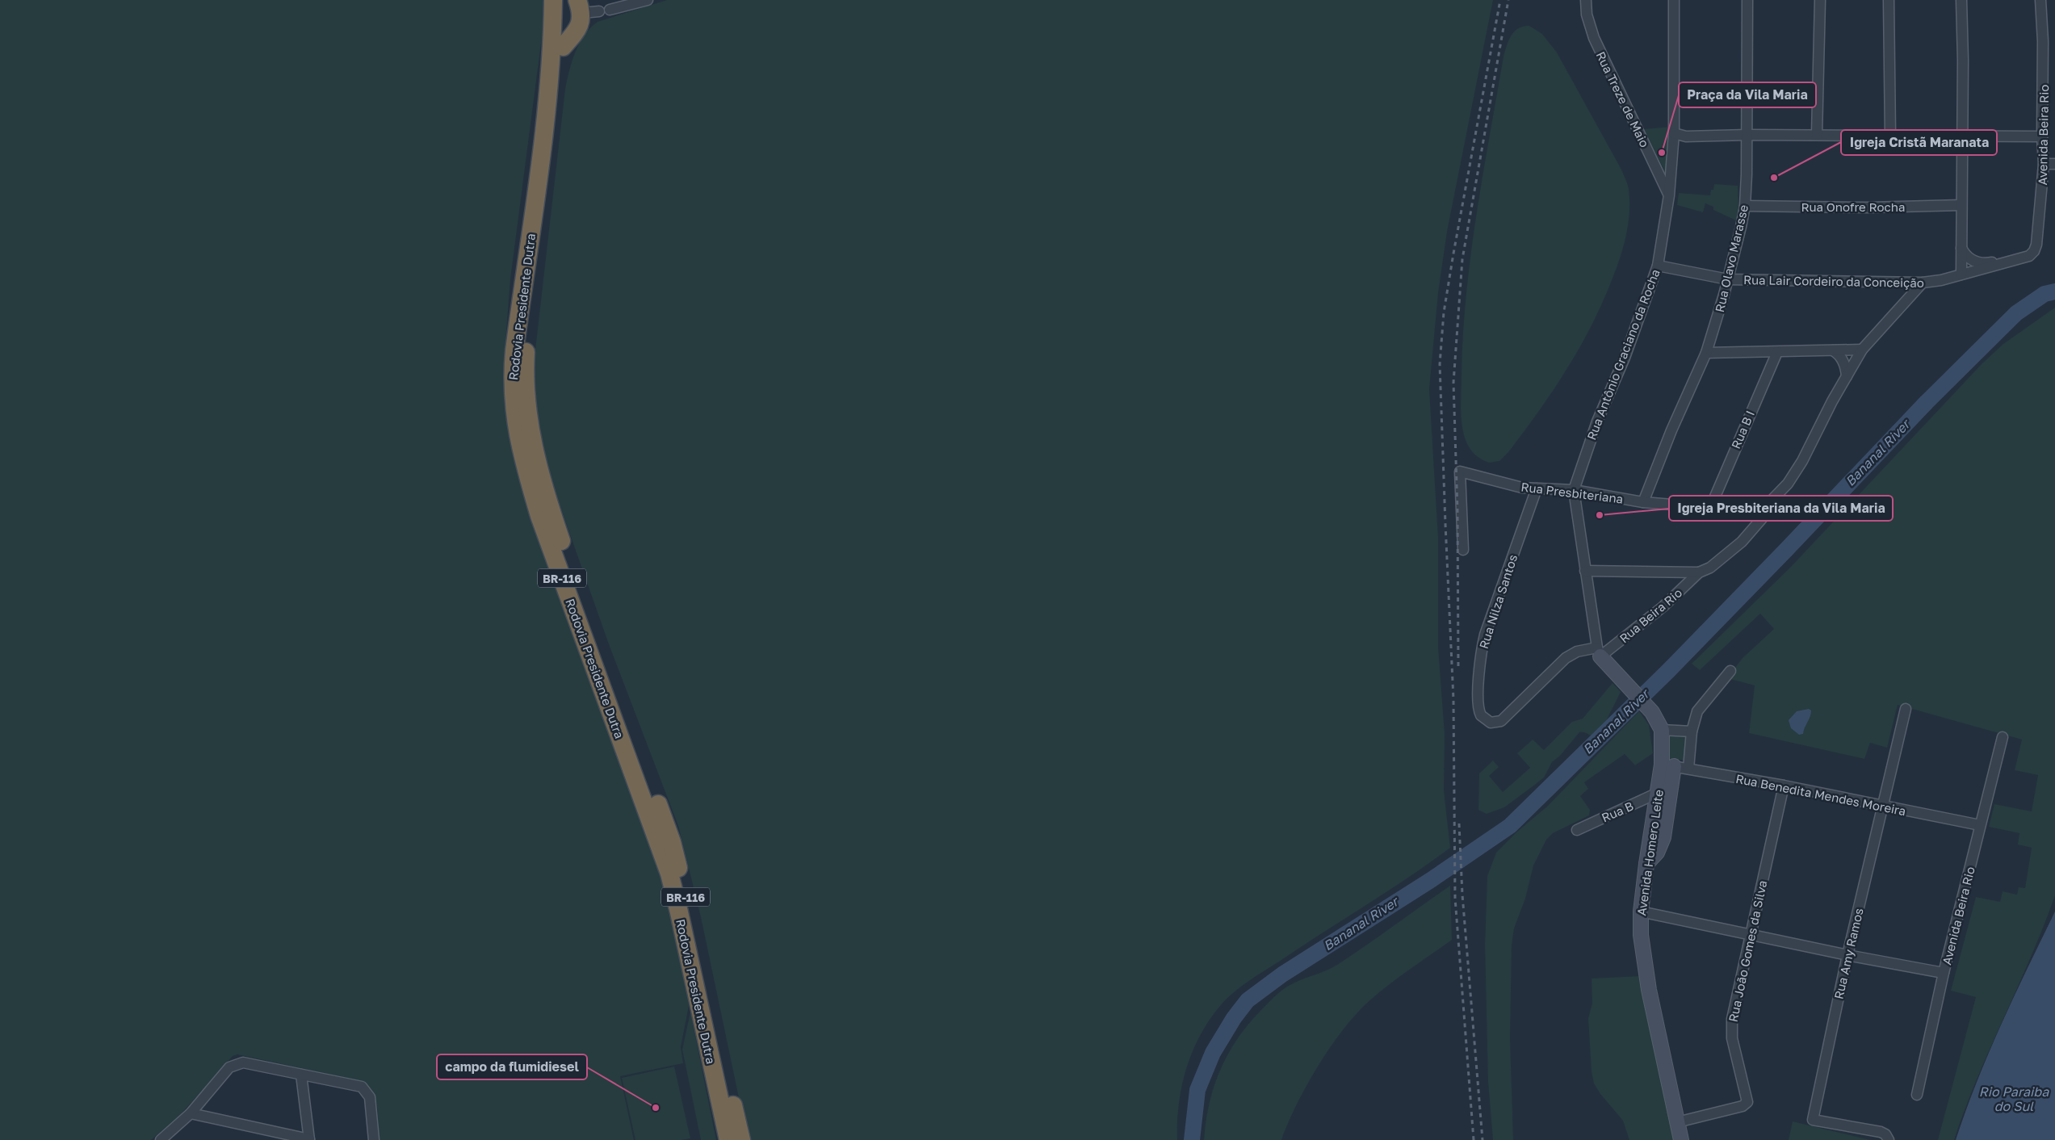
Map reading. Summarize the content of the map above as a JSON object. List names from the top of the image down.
{
  "streets": {
    "highway": ["Rodovia Presidente Dutra", "BR-116"],
    "street": [
      "Rua Treze de Maio",
      "Avenida Beira Rio",
      "Rua Onofre Rocha",
      "Rua Olavo Marasse",
      "Rua Lair Cordeiro da Conceição",
      "Rua Antônio Graciano da Rocha",
      "Rua B I",
      "Rua Presbiteriana",
      "Rua Nilza Santos",
      "Rua Beira Rio",
      "Rua Benedita Mendes Moreira",
      "Rua B",
      "Avenida Homero Leite",
      "Rua João Gomes da Silva",
      "Rua Amy Ramos"
    ]
  },
  "crossings": [
    ["Rua Treze de Maio", "Rua Antônio Graciano da Rocha"],
    ["Avenida Beira Rio", "Rua Lair Cordeiro da Conceição"],
    ["Avenida Beira Rio", "Rua Benedita Mendes Moreira"],
    ["Rua Onofre Rocha", "Rua Olavo Marasse"],
    ["Rua Olavo Marasse", "Rua Lair Cordeiro da Conceição"],
    ["Rua Olavo Marasse", "Rua Presbiteriana"],
    ["Rua Lair Cordeiro da Conceição", "Rua Antônio Graciano da Rocha"],
    ["Rua Antônio Graciano da Rocha", "Rua Presbiteriana"],
    ["Rua Antônio Graciano da Rocha", "Rua Nilza Santos"],
    ["Rua Antônio Graciano da Rocha", "Rua Beira Rio"],
    ["Rua Antônio Graciano da Rocha", "Avenida Homero Leite"],
    ["Rua B I", "Rua Presbiteriana"],
    ["Rua Presbiteriana", "Rua Nilza Santos"],
    ["Rua Nilza Santos", "Rua Beira Rio"],
    ["Rua Nilza Santos", "Avenida Homero Leite"],
    ["Rua Beira Rio", "Avenida Homero Leite"],
    ["Rua Benedita Mendes Moreira", "Avenida Homero Leite"],
    ["Rua Benedita Mendes Moreira", "Rua João Gomes da Silva"],
    ["Rua Benedita Mendes Moreira", "Rua Amy Ramos"],
    ["Rua B", "Avenida Homero Leite"],
    ["Avenida Homero Leite", "Rua João Gomes da Silva"]
  ],
  "water": ["Bananal River", "Rio Paraiba do Sul"],
  "places": [
    "Praça da Vila Maria",
    "Igreja Cristã Maranata",
    "Igreja Presbiteriana da Vila Maria",
    "campo da flumidiesel"
  ]
}
